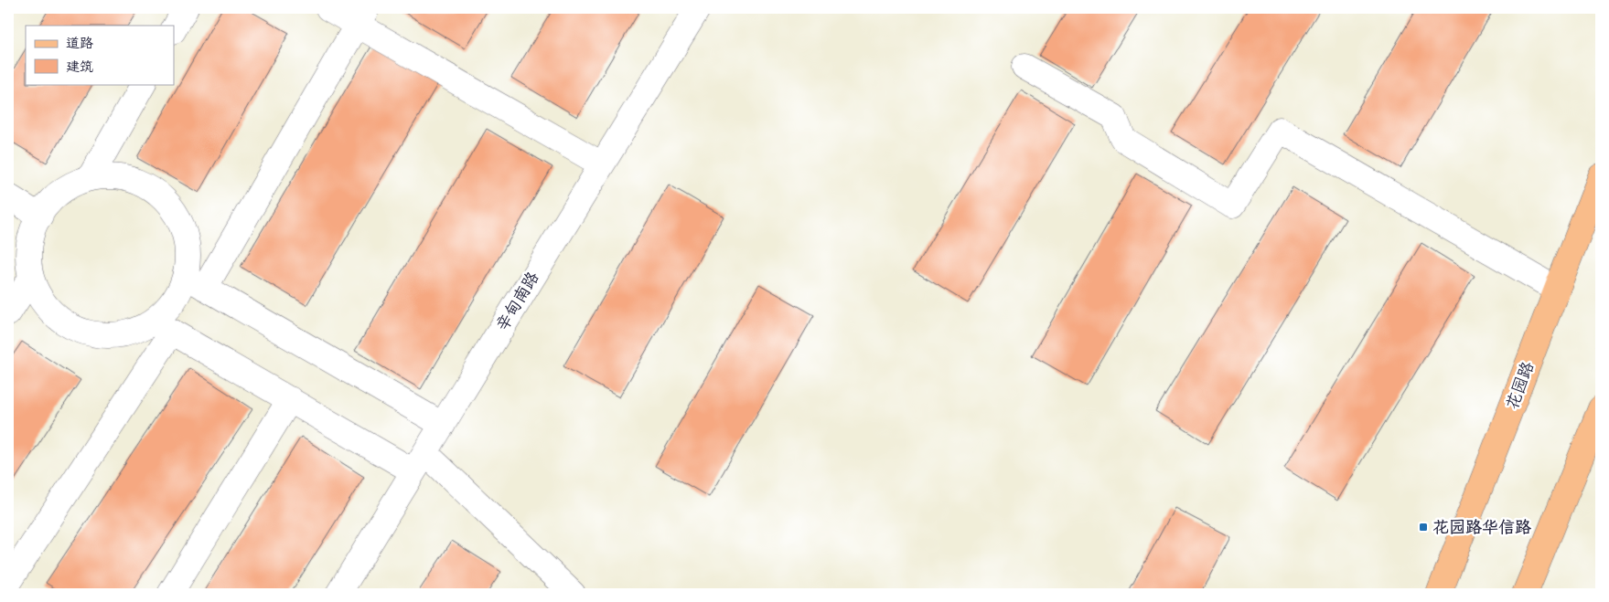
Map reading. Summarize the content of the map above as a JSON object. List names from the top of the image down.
{
  "streets": {
    "main road": ["花园路"],
    "street": ["辛甸南路"]
  },
  "places": {
    "transit": ["花园路华信路"]
  },
  "legend": ["道路", "建筑"]
}
